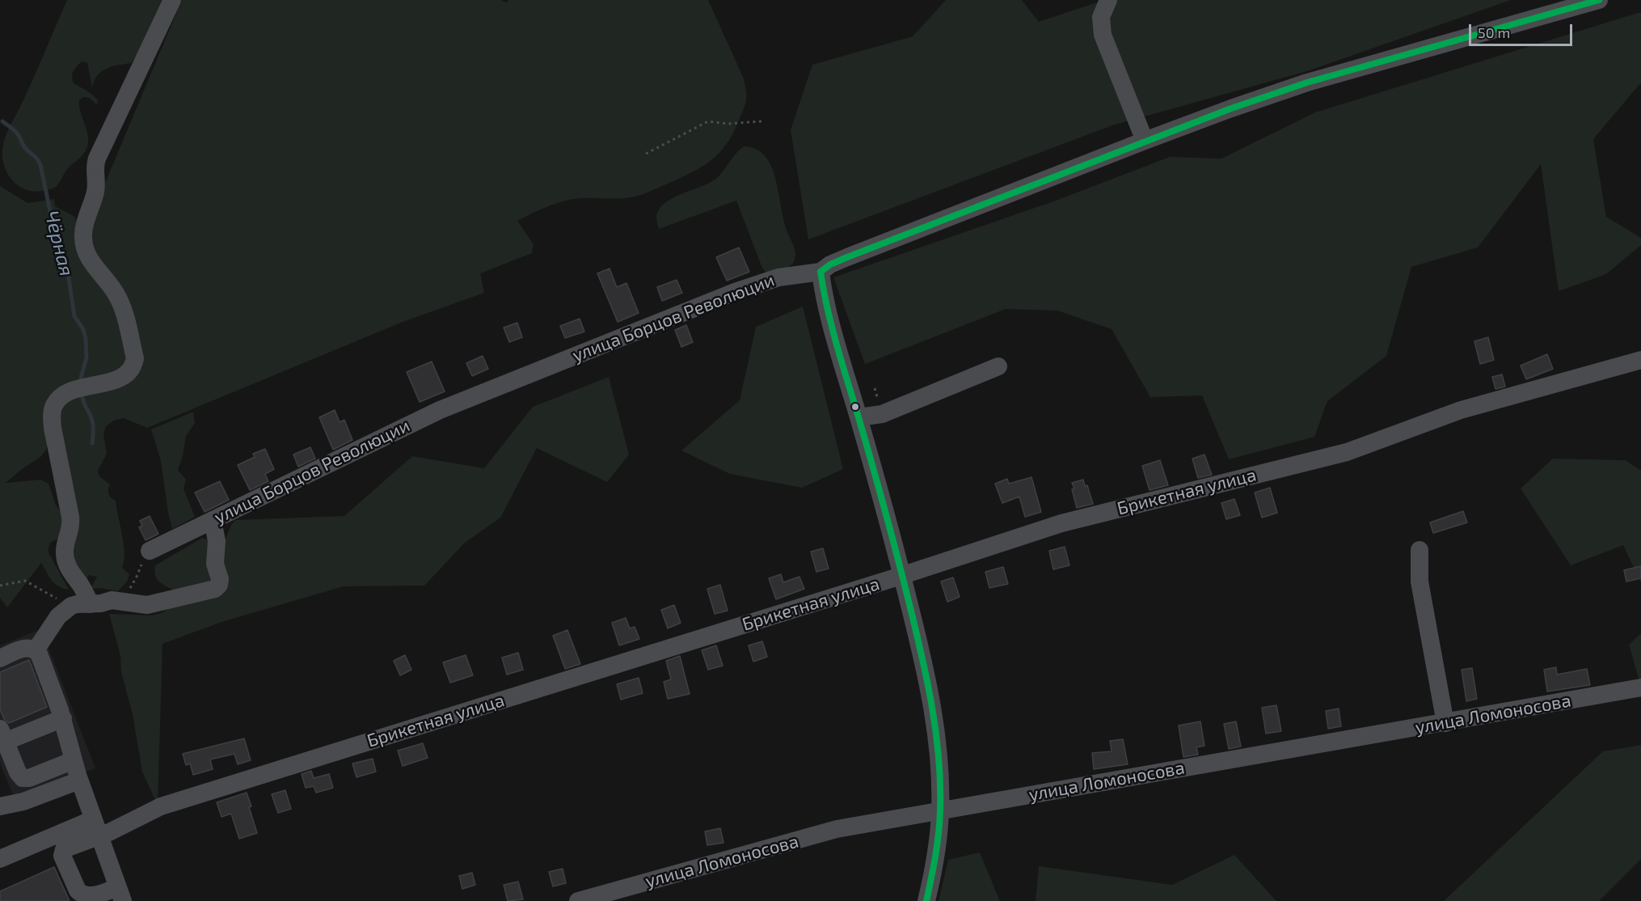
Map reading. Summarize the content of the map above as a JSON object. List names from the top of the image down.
{
  "streets": {
    "street": ["улица Борцов Революции", "Брикетная улица", "улица Ломоносова"]
  },
  "water": ["Чёрная"],
  "scale_bar": "50 m"
}
